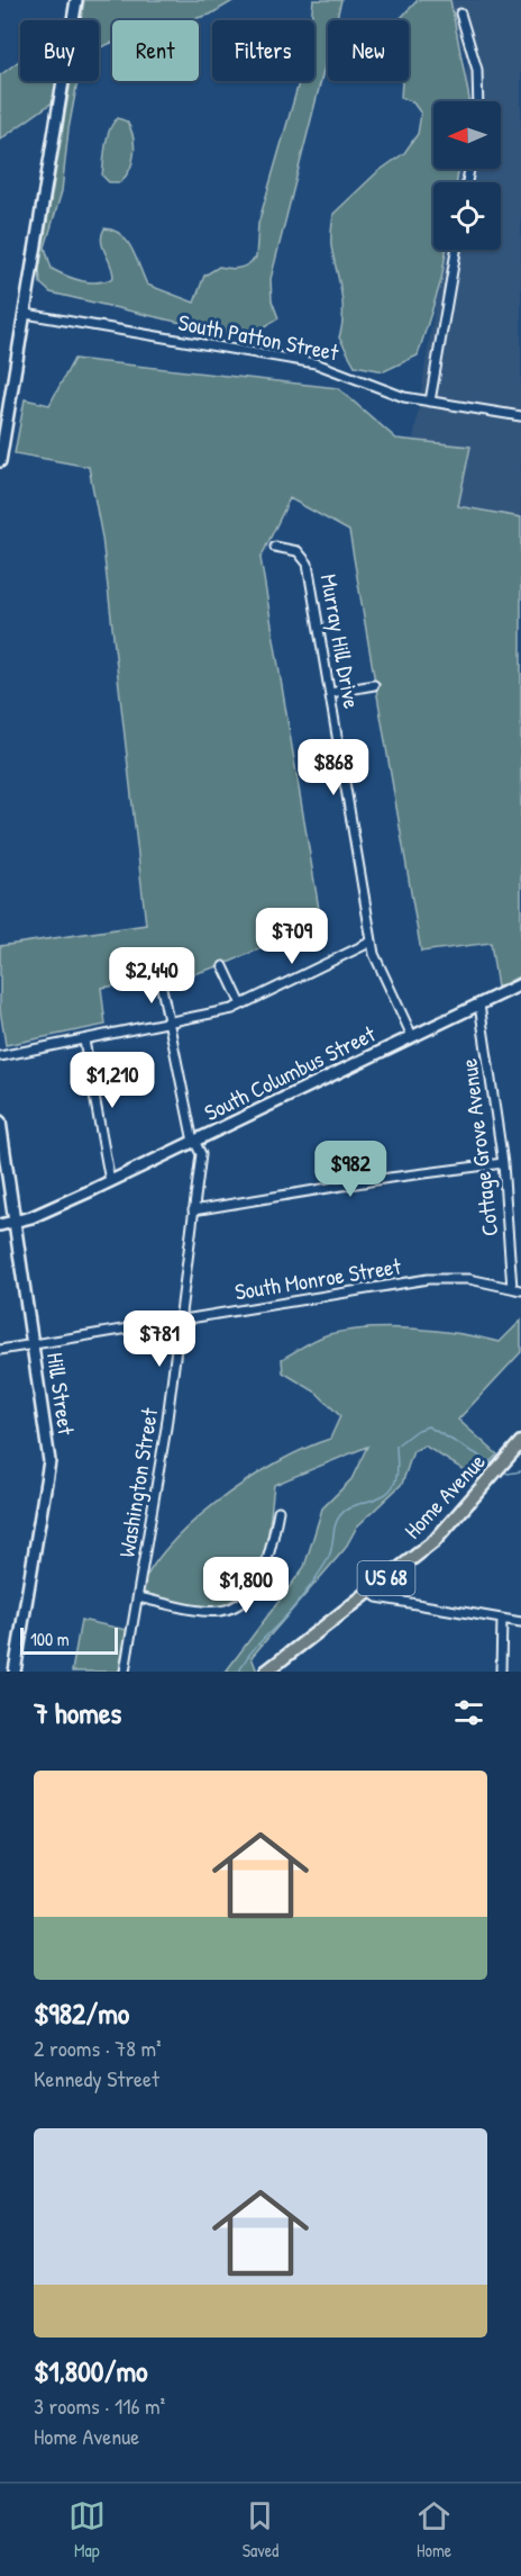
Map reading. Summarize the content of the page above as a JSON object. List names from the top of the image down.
{
  "streets": {
    "main road": ["Home Avenue", "US 68"],
    "street": [
      "South Patton Street",
      "Murray Hill Drive",
      "South Columbus Street",
      "Cottage Grove Avenue",
      "South Monroe Street",
      "Hill Street",
      "Washington Street"
    ]
  },
  "crossings": [
    ["Murray Hill Drive", "South Columbus Street"],
    ["South Columbus Street", "Cottage Grove Avenue"],
    ["South Columbus Street", "Hill Street"],
    ["South Columbus Street", "Washington Street"],
    ["Cottage Grove Avenue", "South Monroe Street"],
    ["South Monroe Street", "Hill Street"],
    ["South Monroe Street", "Washington Street"]
  ],
  "scale_bar": "100 m",
  "north": "left",
  "page": {
    "chip": [
      "Buy",
      "Rent",
      "Filters",
      "New"
    ],
    "price": [
      "$868",
      "$709",
      "$2,440",
      "$1,210",
      "$982",
      "$781",
      "$1,800"
    ],
    "scale": "100 m",
    "heading": "7 homes",
    "list": [
      {
        "name": "$982/mo",
        "note": "2 rooms · 78 m² · Kennedy Street"
      },
      {
        "name": "$1,800/mo",
        "note": "3 rooms · 116 m² · Home Avenue"
      }
    ],
    "tabs": ["Map", "Saved", "Home"]
  }
}
